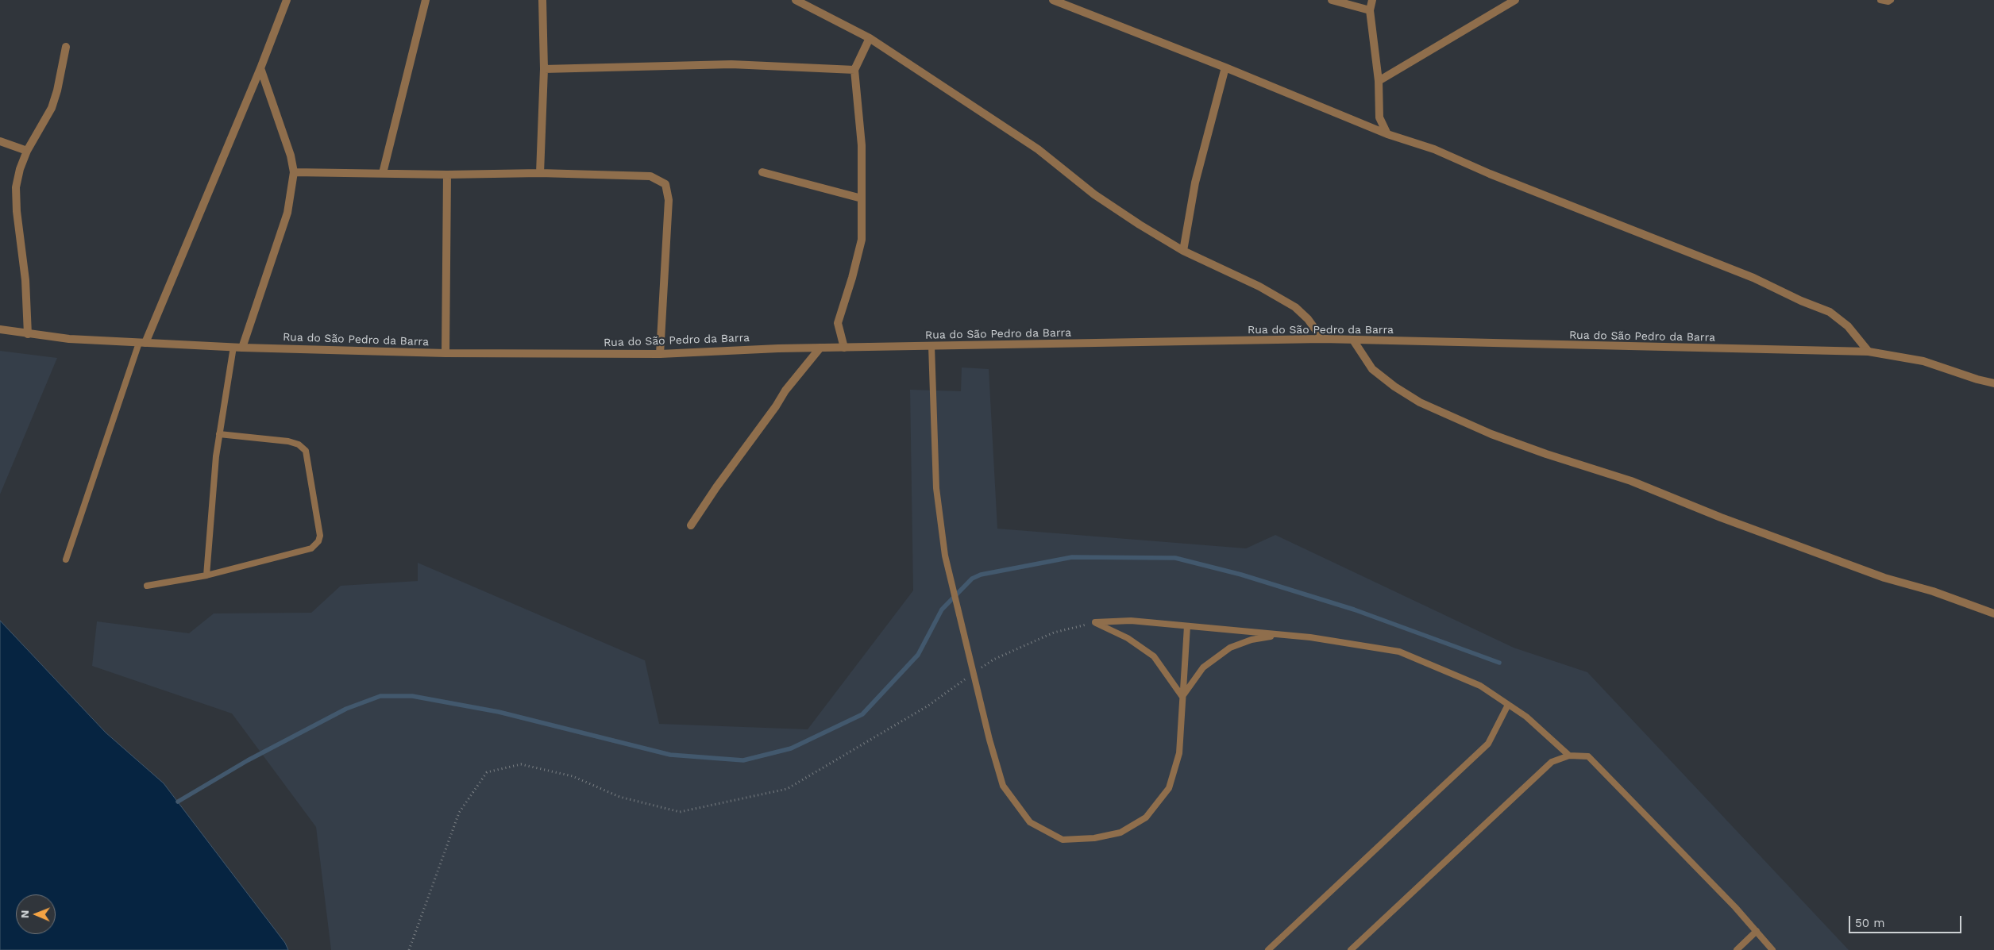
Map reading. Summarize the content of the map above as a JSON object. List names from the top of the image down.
{
  "streets": {
    "street": ["Rua do São Pedro da Barra"]
  },
  "scale_bar": "50 m",
  "north": "left"
}
